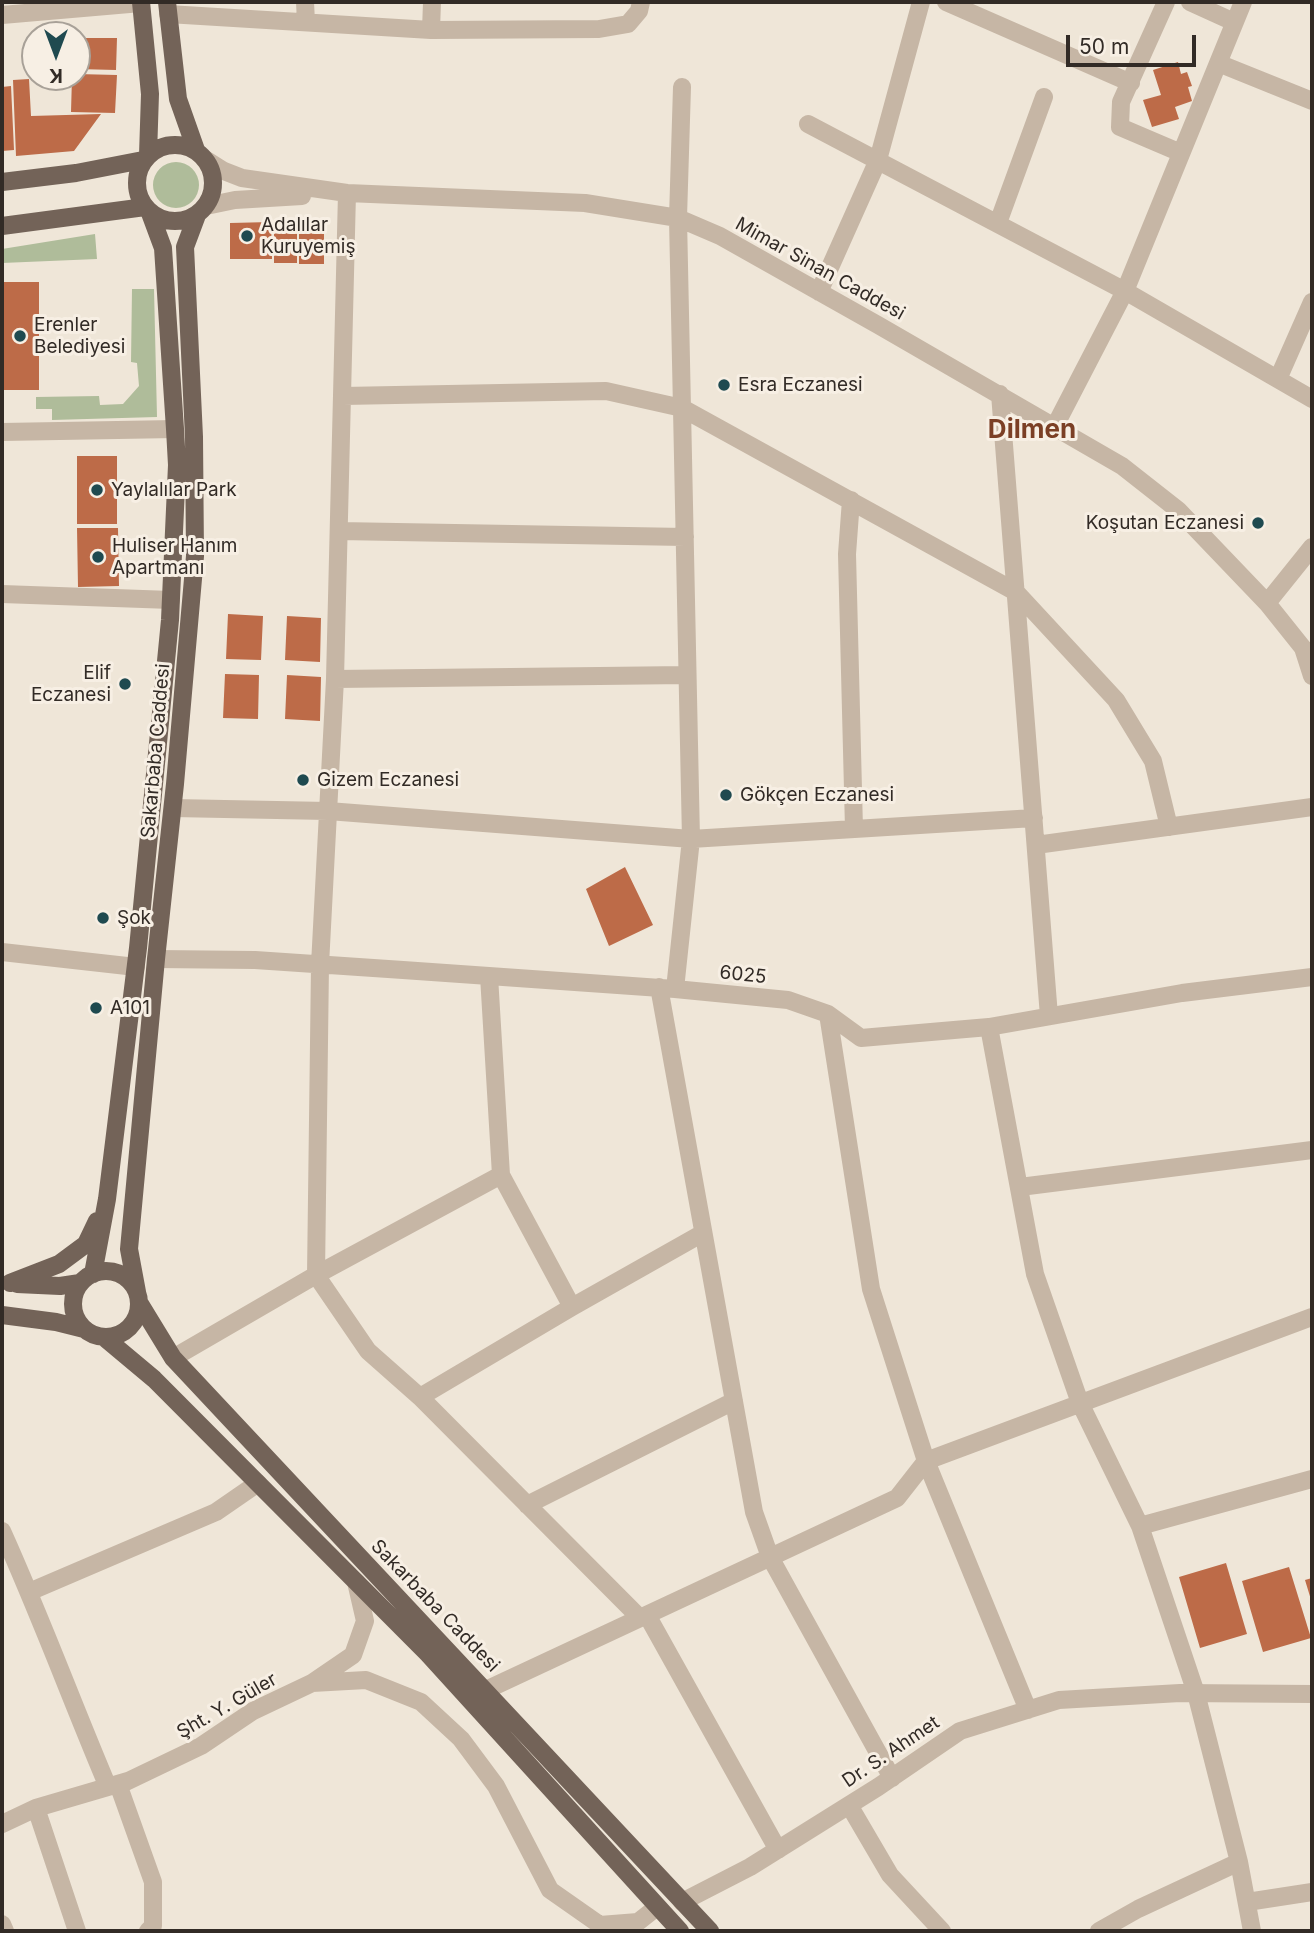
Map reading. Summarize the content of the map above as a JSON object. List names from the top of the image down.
{
  "streets": {
    "main road": ["Sakarbaba Caddesi"],
    "street": [
      "Mimar Sinan Caddesi",
      "6025",
      "Şht. Y. Güler",
      "Dr. S. Ahmet"
    ]
  },
  "crossings": [
    ["Mimar Sinan Caddesi", "Sakarbaba Caddesi"],
    ["Sakarbaba Caddesi", "6025"],
    ["Sakarbaba Caddesi", "Şht. Y. Güler"],
    ["Sakarbaba Caddesi", "Dr. S. Ahmet"]
  ],
  "districts": ["Dilmen"],
  "places": [
    "Adalılar Kuruyemiş",
    "Erenler Belediyesi",
    "Esra Eczanesi",
    "Yaylalılar Park",
    "Koşutan Eczanesi",
    "Huliser Hanım Apartmanı",
    "Elif Eczanesi",
    "Gizem Eczanesi",
    "Gökçen Eczanesi",
    "Şok",
    "A101"
  ],
  "scale_bar": "50 m",
  "north": "bottom"
}
